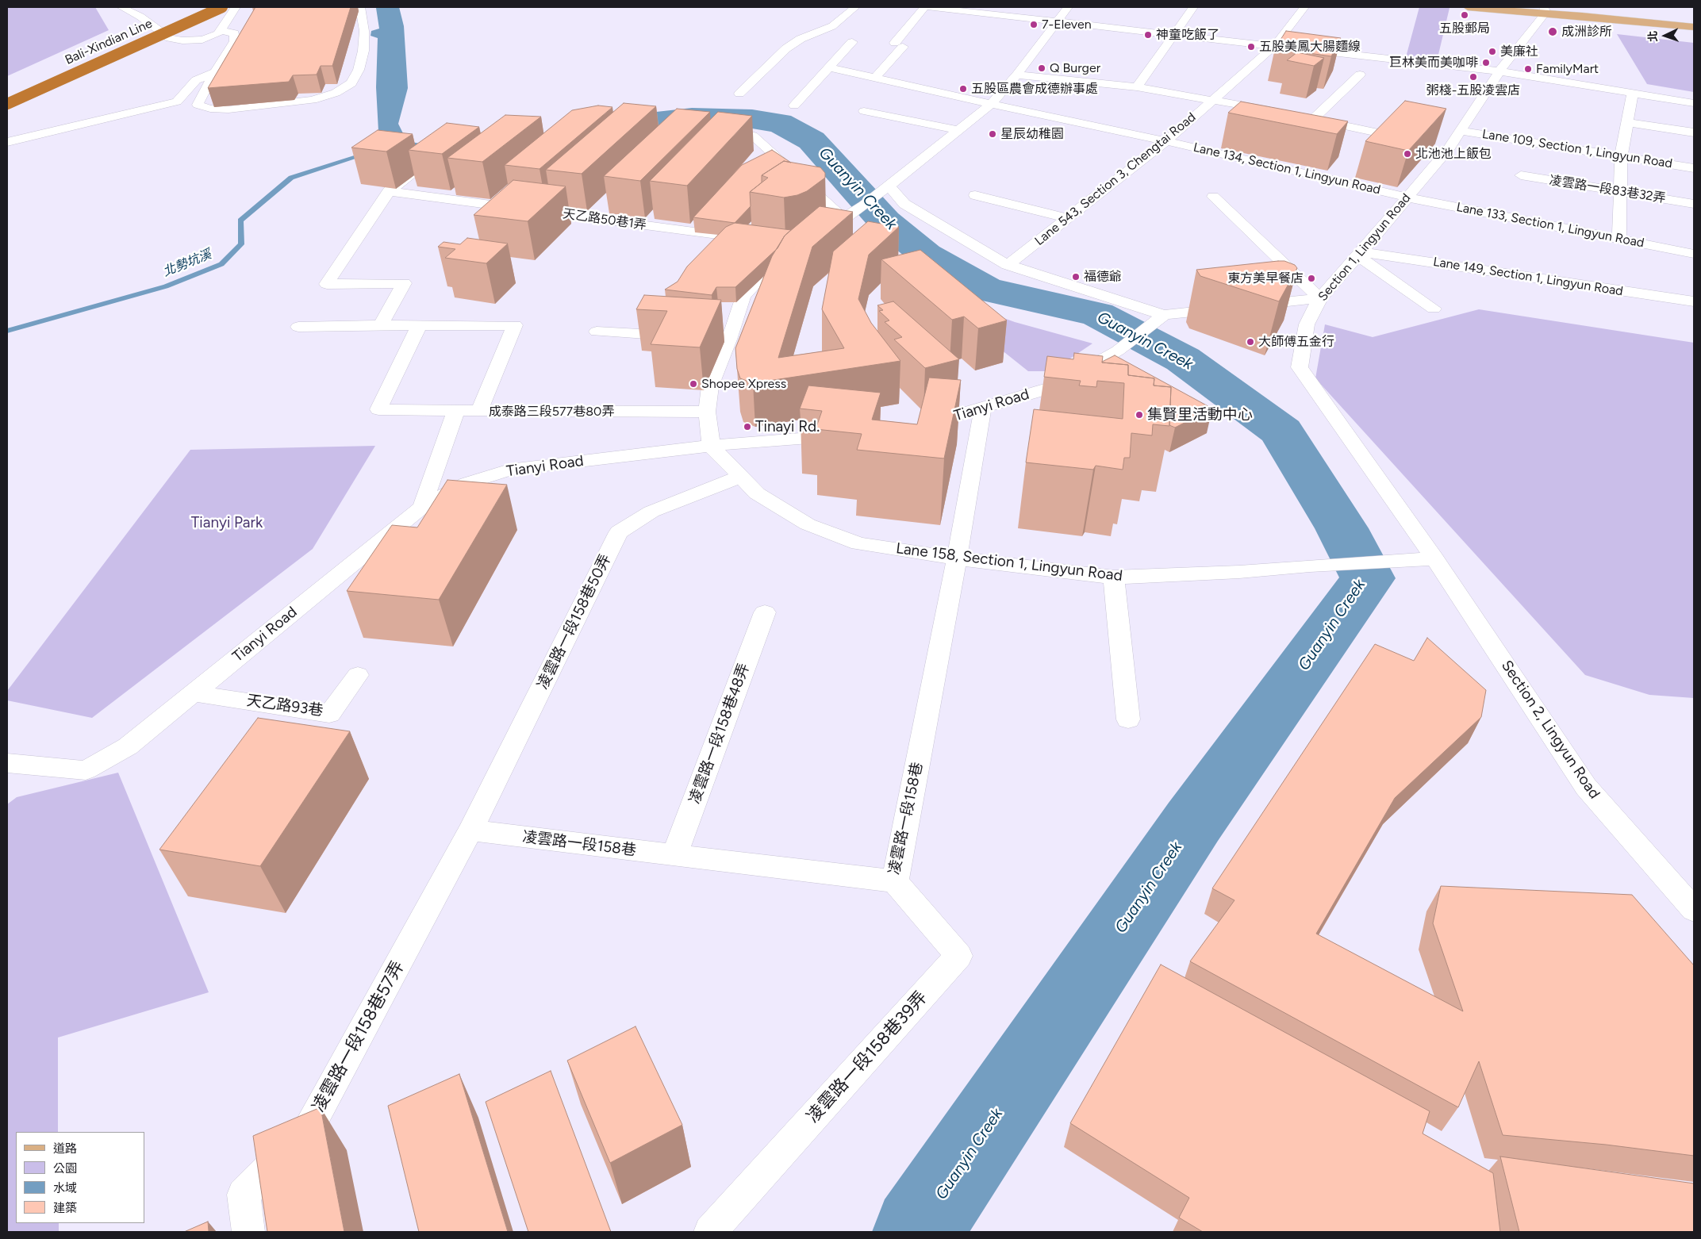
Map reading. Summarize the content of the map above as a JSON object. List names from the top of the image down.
{
  "streets": {
    "highway": ["Bali-Xindian Line"],
    "street": [
      "Lane 109, Section 1, Lingyun Road",
      "Lane 134, Section 1, Lingyun Road",
      "Lane 543, Section 3, Chengtai Road",
      "凌雲路一段83巷32弄",
      "天乙路50巷1弄",
      "Lane 133, Section 1, Lingyun Road",
      "Section 1, Lingyun Road",
      "Lane 149, Section 1, Lingyun Road",
      "Tianyi Road",
      "成泰路三段577巷80弄",
      "Lane 158, Section 1, Lingyun Road",
      "凌雲路一段158巷50弄",
      "天乙路93巷",
      "Section 2, Lingyun Road",
      "凌雲路一段158巷48弄",
      "凌雲路一段158巷",
      "凌雲路一段158巷57弄",
      "凌雲路一段158巷39弄"
    ]
  },
  "crossings": [
    ["Lane 109, Section 1, Lingyun Road", "Section 1, Lingyun Road"],
    ["Lane 134, Section 1, Lingyun Road", "Lane 543, Section 3, Chengtai Road"],
    ["Lane 134, Section 1, Lingyun Road", "Lane 133, Section 1, Lingyun Road"],
    ["Lane 134, Section 1, Lingyun Road", "Section 1, Lingyun Road"],
    ["Lane 133, Section 1, Lingyun Road", "Section 1, Lingyun Road"],
    ["Section 1, Lingyun Road", "Lane 149, Section 1, Lingyun Road"],
    ["Section 1, Lingyun Road", "Lane 158, Section 1, Lingyun Road"],
    ["Section 1, Lingyun Road", "Section 2, Lingyun Road"],
    ["Tianyi Road", "Lane 158, Section 1, Lingyun Road"],
    ["Tianyi Road", "天乙路93巷"],
    ["Tianyi Road", "凌雲路一段158巷"],
    ["Lane 158, Section 1, Lingyun Road", "凌雲路一段158巷50弄"],
    ["Lane 158, Section 1, Lingyun Road", "Section 2, Lingyun Road"],
    ["Lane 158, Section 1, Lingyun Road", "凌雲路一段158巷"],
    ["凌雲路一段158巷50弄", "凌雲路一段158巷"],
    ["凌雲路一段158巷50弄", "凌雲路一段158巷57弄"],
    ["凌雲路一段158巷48弄", "凌雲路一段158巷"],
    ["凌雲路一段158巷", "凌雲路一段158巷57弄"],
    ["凌雲路一段158巷", "凌雲路一段158巷39弄"]
  ],
  "water": ["Guanyin Creek", "北勢坑溪"],
  "parks": ["Tianyi Park"],
  "places": [
    "五股郵局",
    "7-Eleven",
    "成洲診所",
    "神童吃飯了",
    "五股美鳳大腸麵線",
    "美廉社",
    "巨林美而美咖啡",
    "Q Burger",
    "FamilyMart",
    "粥棧-五股凌雲店",
    "五股區農會成德辦事處",
    "星辰幼稚園",
    "北池池上飯包",
    "福德爺",
    "東方美早餐店",
    "大師傅五金行",
    "Shopee Xpress",
    "集賢里活動中心",
    "Tinayi Rd."
  ],
  "legend": [
    "道路",
    "公園",
    "水域",
    "建築"
  ],
  "north": "left"
}
